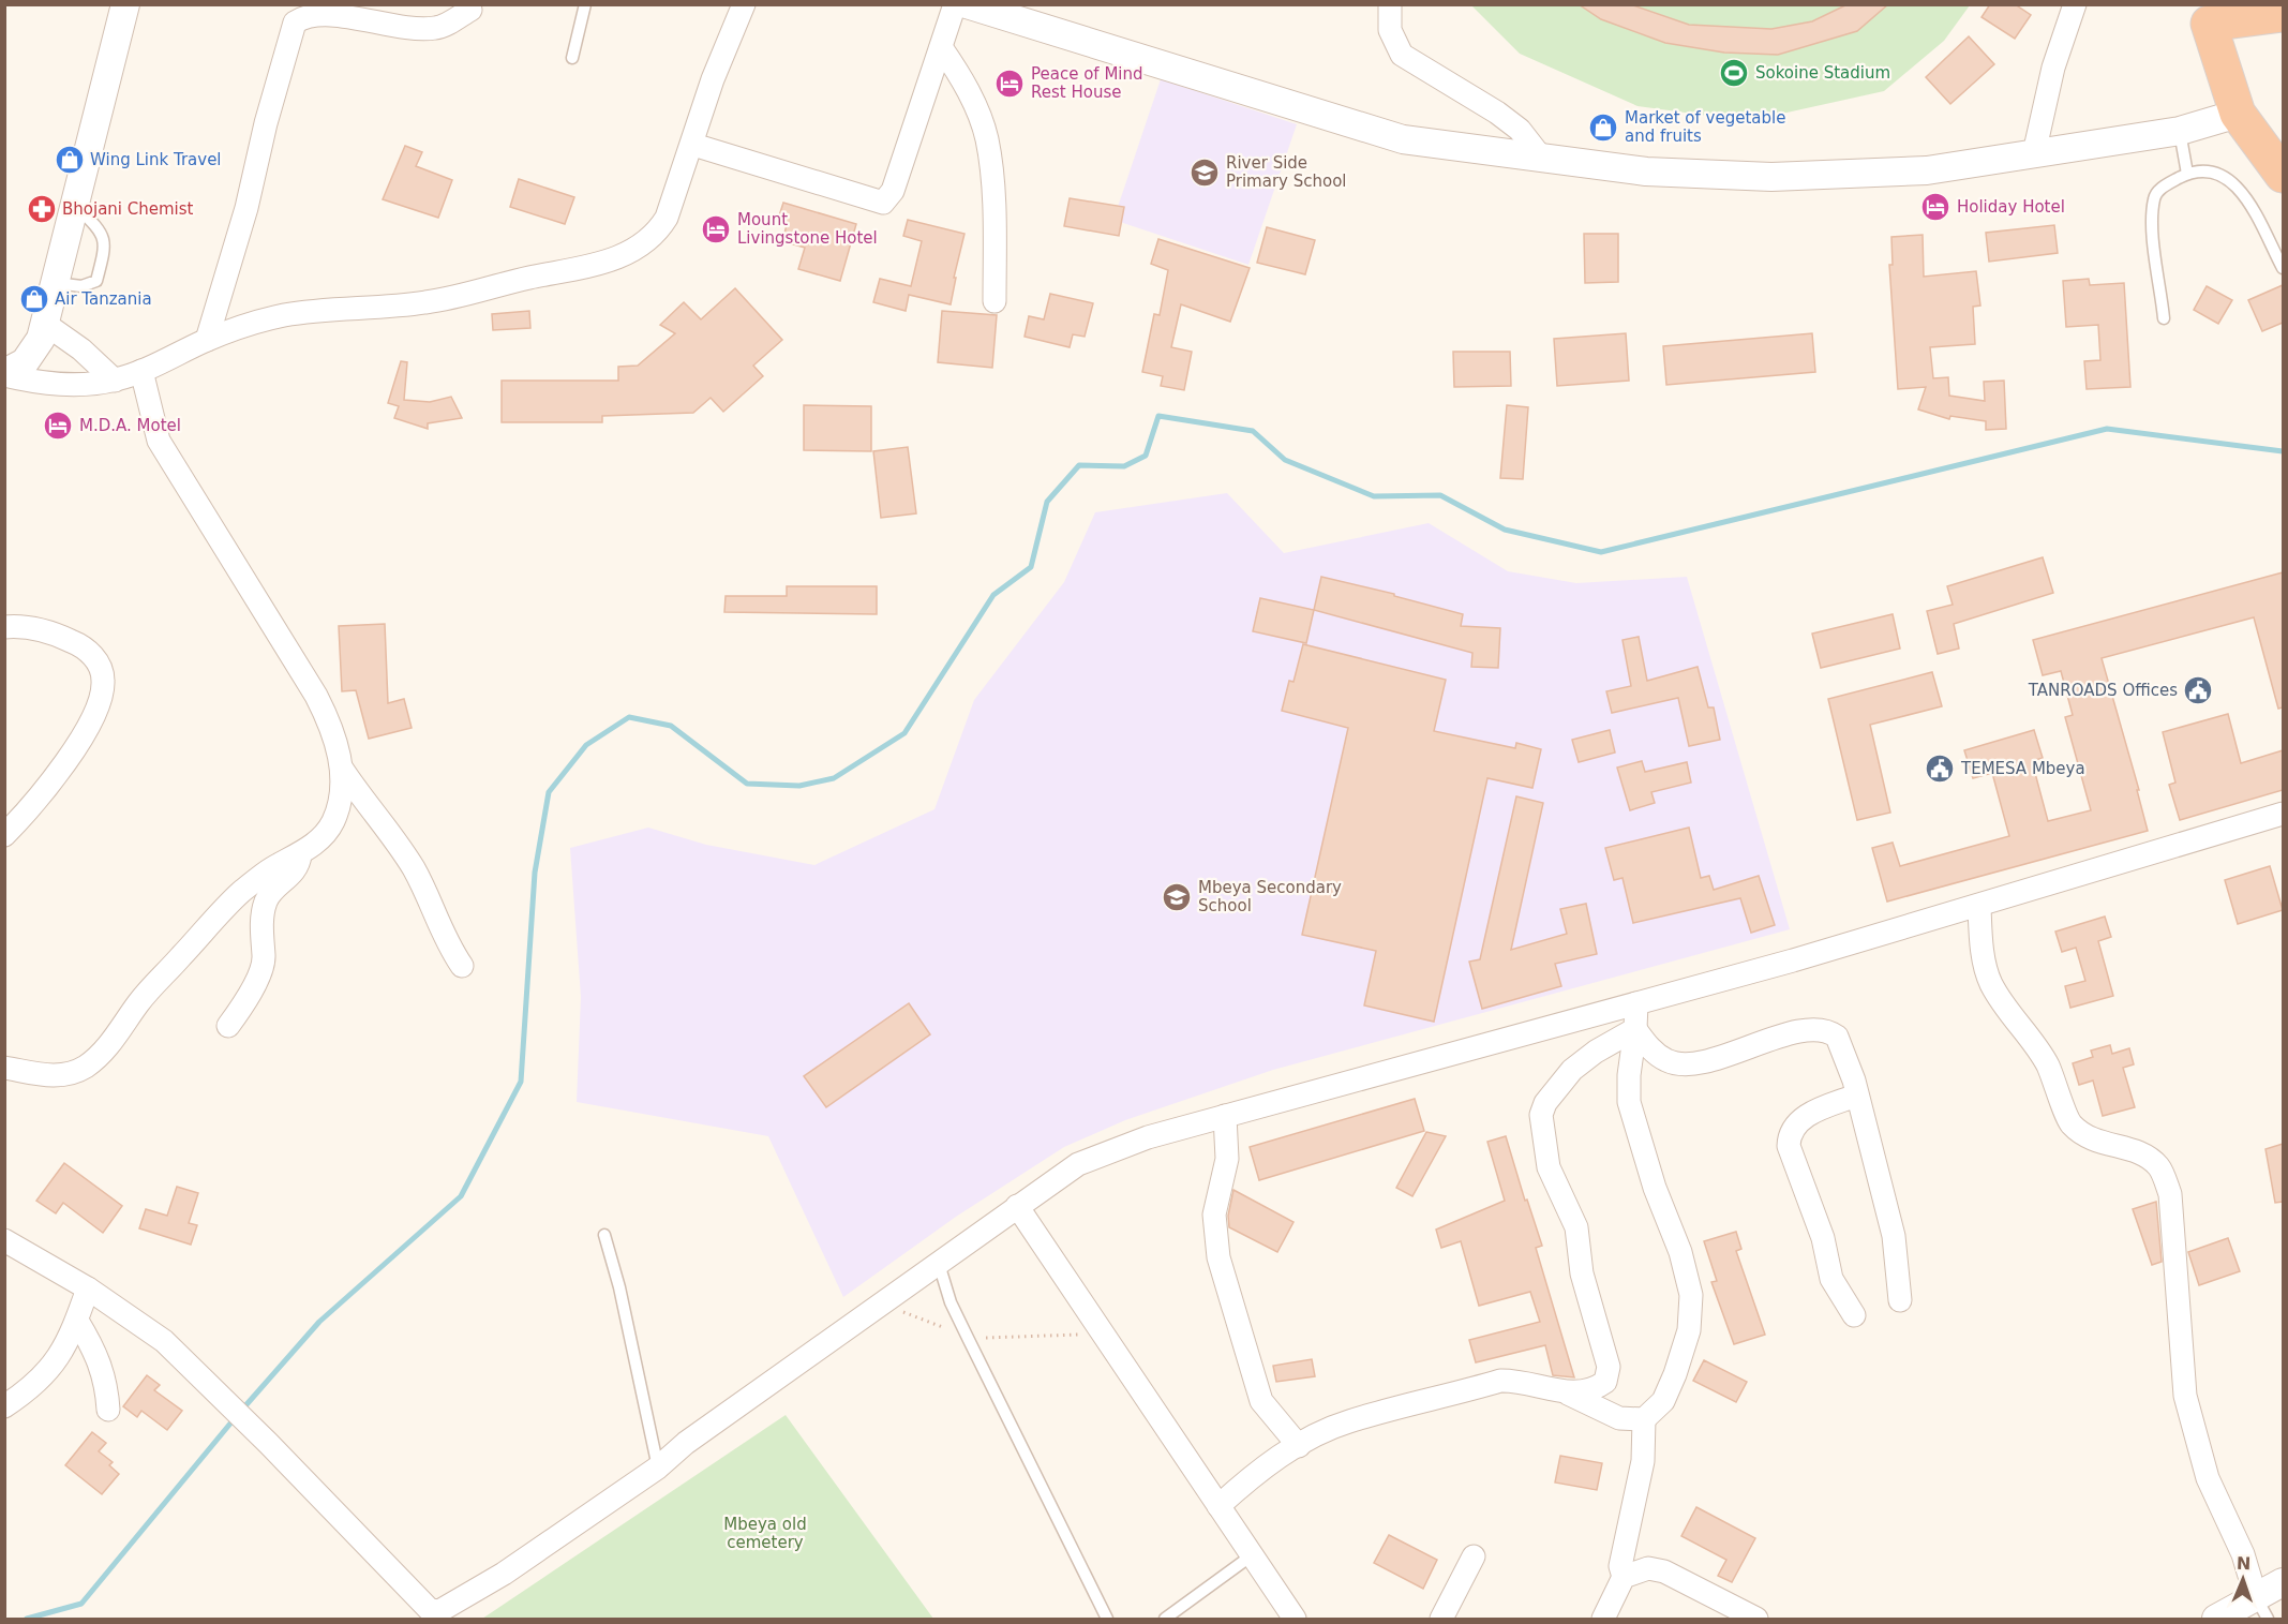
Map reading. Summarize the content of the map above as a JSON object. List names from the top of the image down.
{
  "parks": ["Mbeya old cemetery"],
  "places": {
    "sports": ["Sokoine Stadium"],
    "hotel": [
      "Peace of Mind Rest House",
      "Holiday Hotel",
      "Mount Livingstone Hotel",
      "M.D.A. Motel"
    ],
    "shop": ["Market of vegetable and fruits", "Wing Link Travel", "Air Tanzania"],
    "school or university": ["River Side Primary School", "Mbeya Secondary School"],
    "pharmacy": ["Bhojani Chemist"],
    "public building": ["TANROADS Offices", "TEMESA Mbeya"]
  },
  "north": "top"
}
